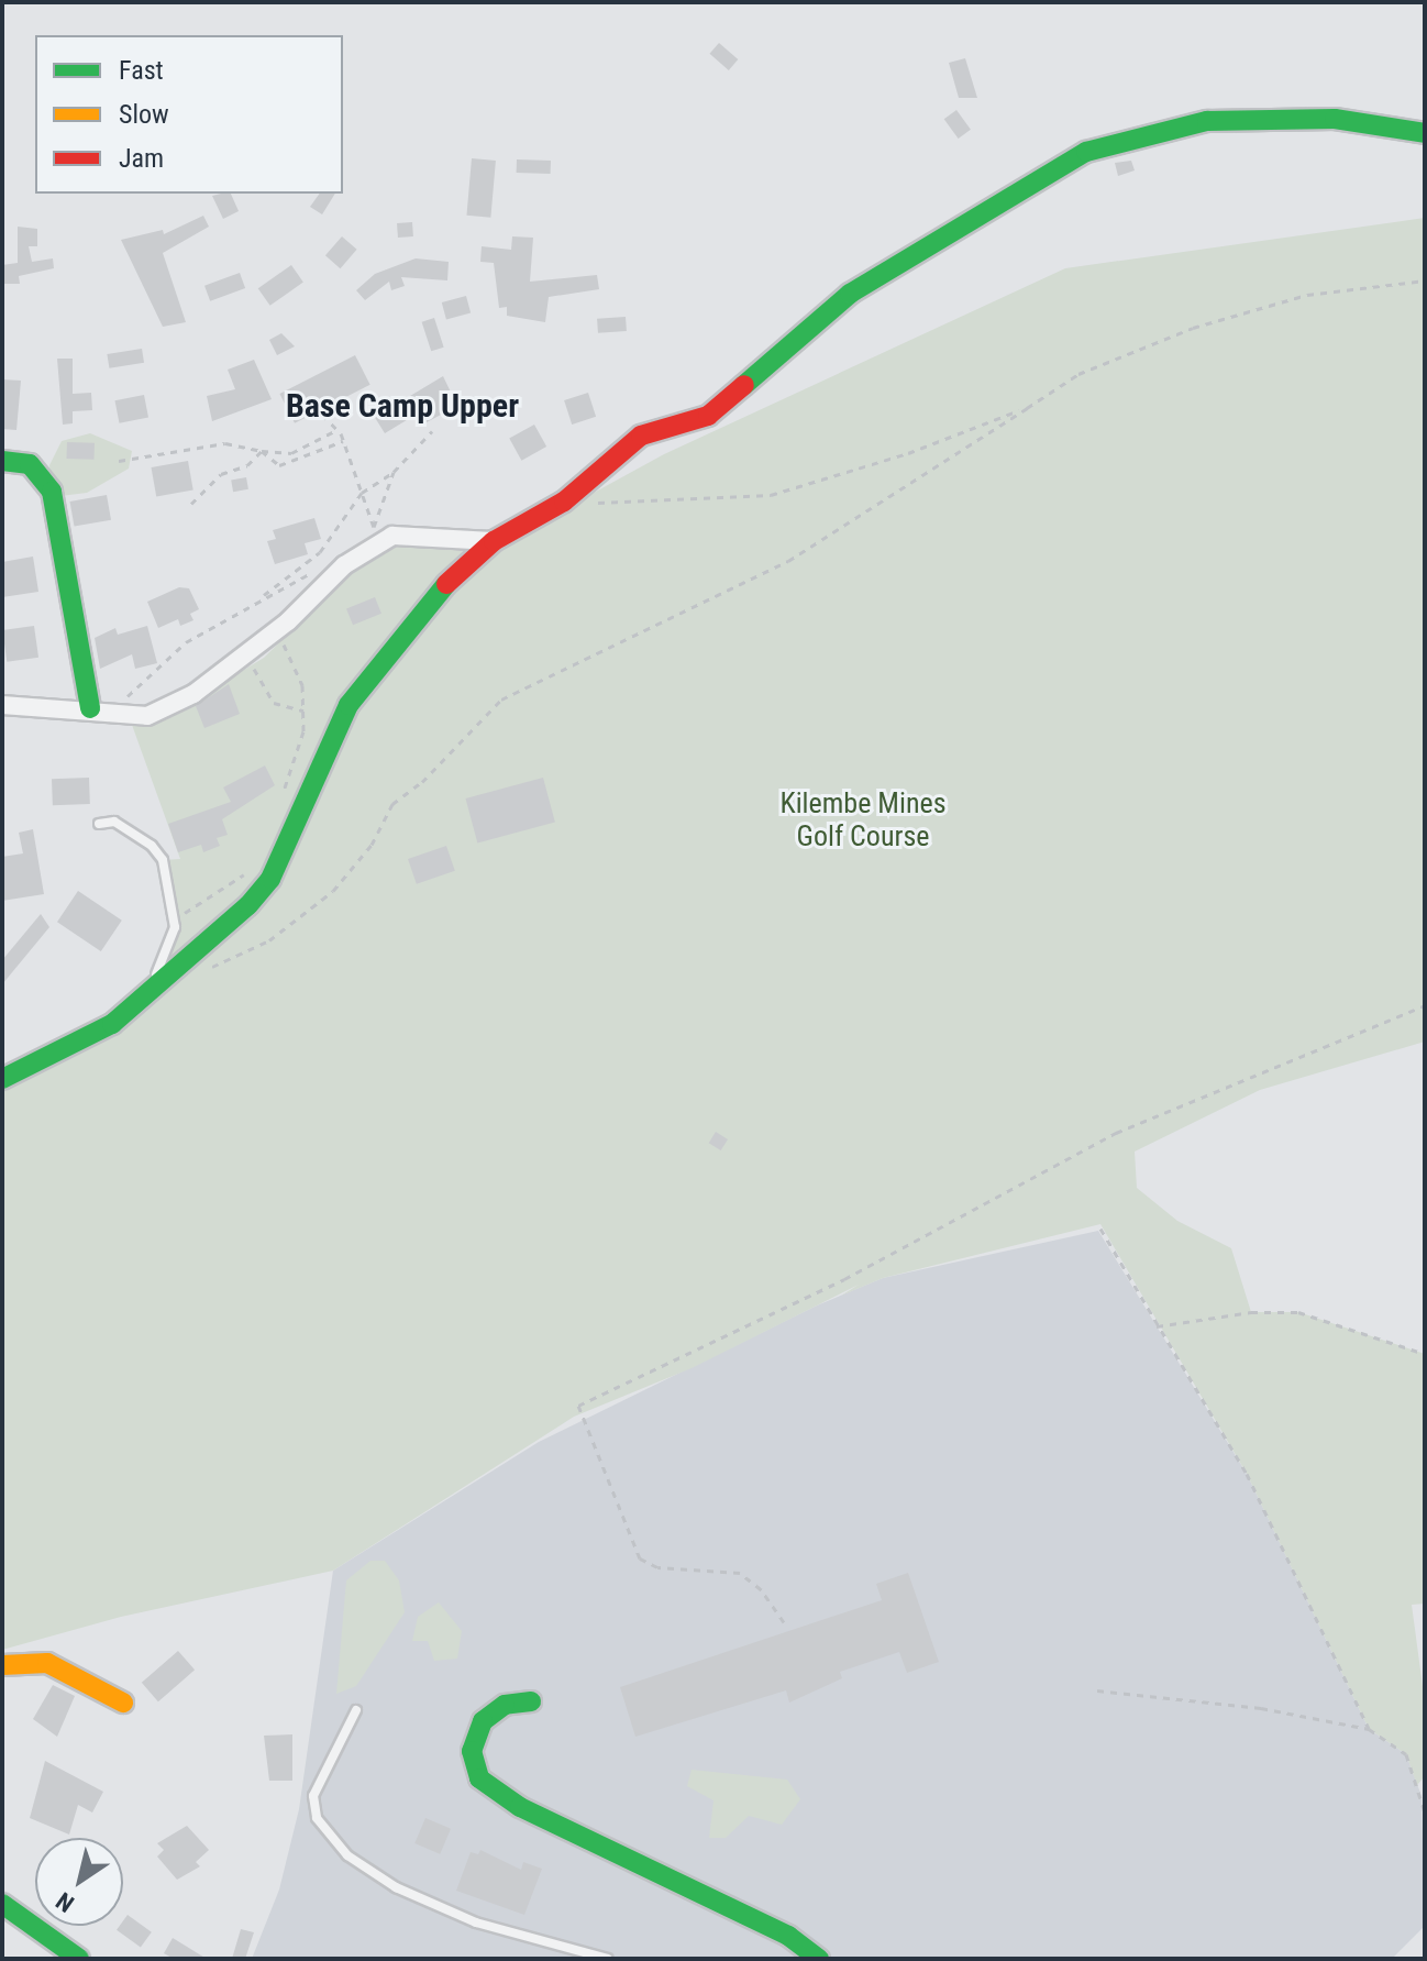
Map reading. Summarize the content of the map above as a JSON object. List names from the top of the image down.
{
  "districts": ["Base Camp Upper"],
  "parks": ["Kilembe Mines Golf Course"],
  "legend": ["Fast", "Slow", "Jam"],
  "north": "bottom left"
}
